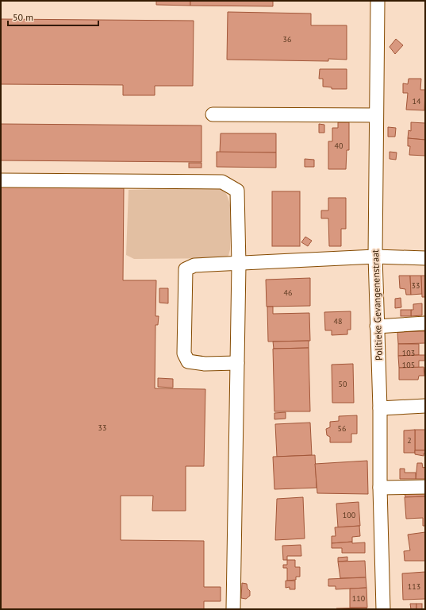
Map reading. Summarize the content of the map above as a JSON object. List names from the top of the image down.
{
  "streets": {
    "street": ["Politieke Gevangenenstraat"]
  },
  "house_numbers": [
    "36",
    "14",
    "40",
    "33",
    "46",
    "48",
    "103",
    "105",
    "50",
    "33",
    "56",
    "2",
    "100",
    "113",
    "110"
  ],
  "scale_bar": "50 m"
}
